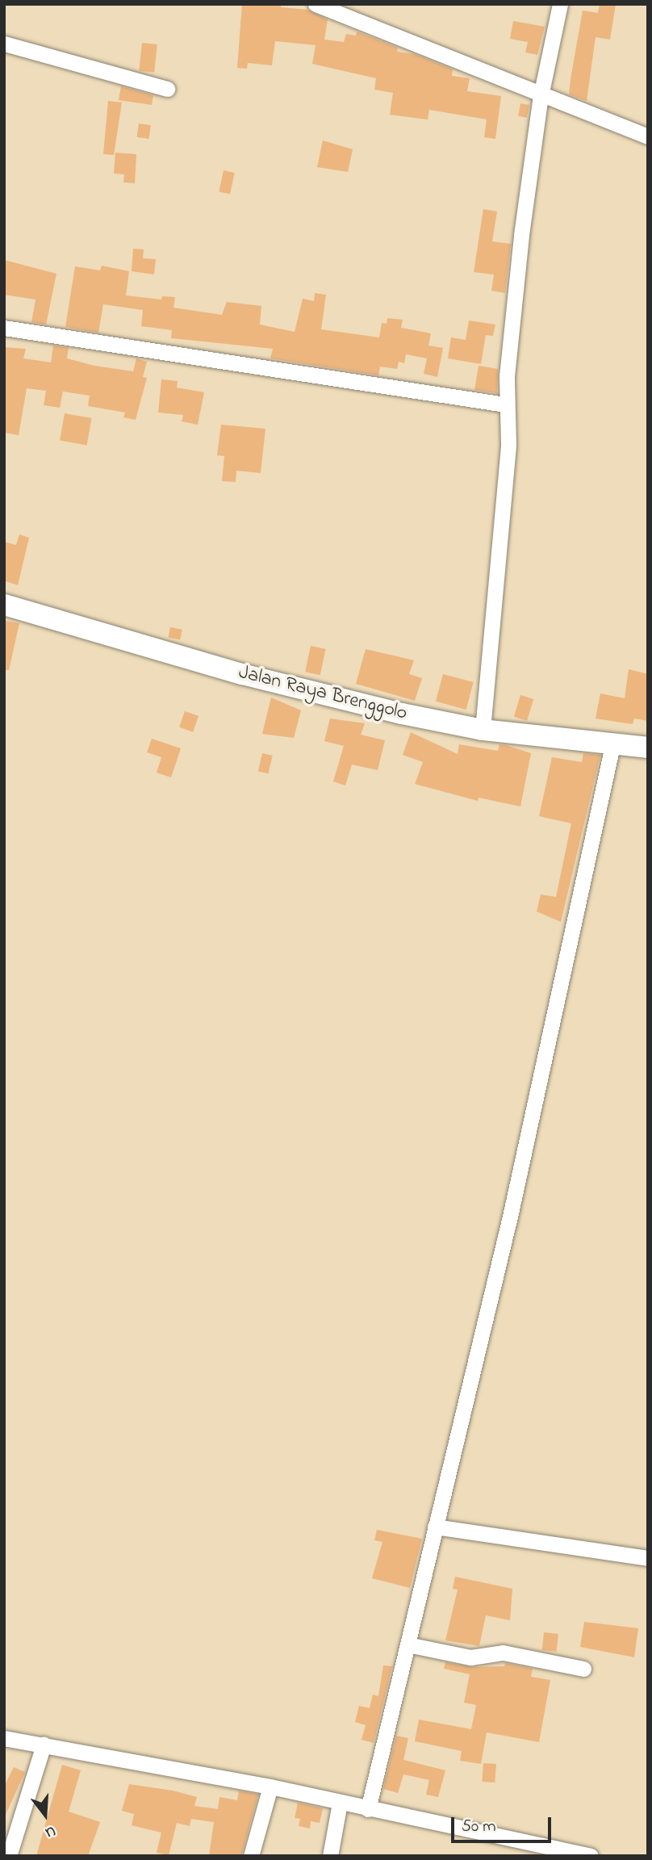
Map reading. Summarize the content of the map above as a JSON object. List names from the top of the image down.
{
  "streets": {
    "main road": ["Jalan Raya Brenggolo"]
  },
  "scale_bar": "50 m",
  "north": "bottom"
}
